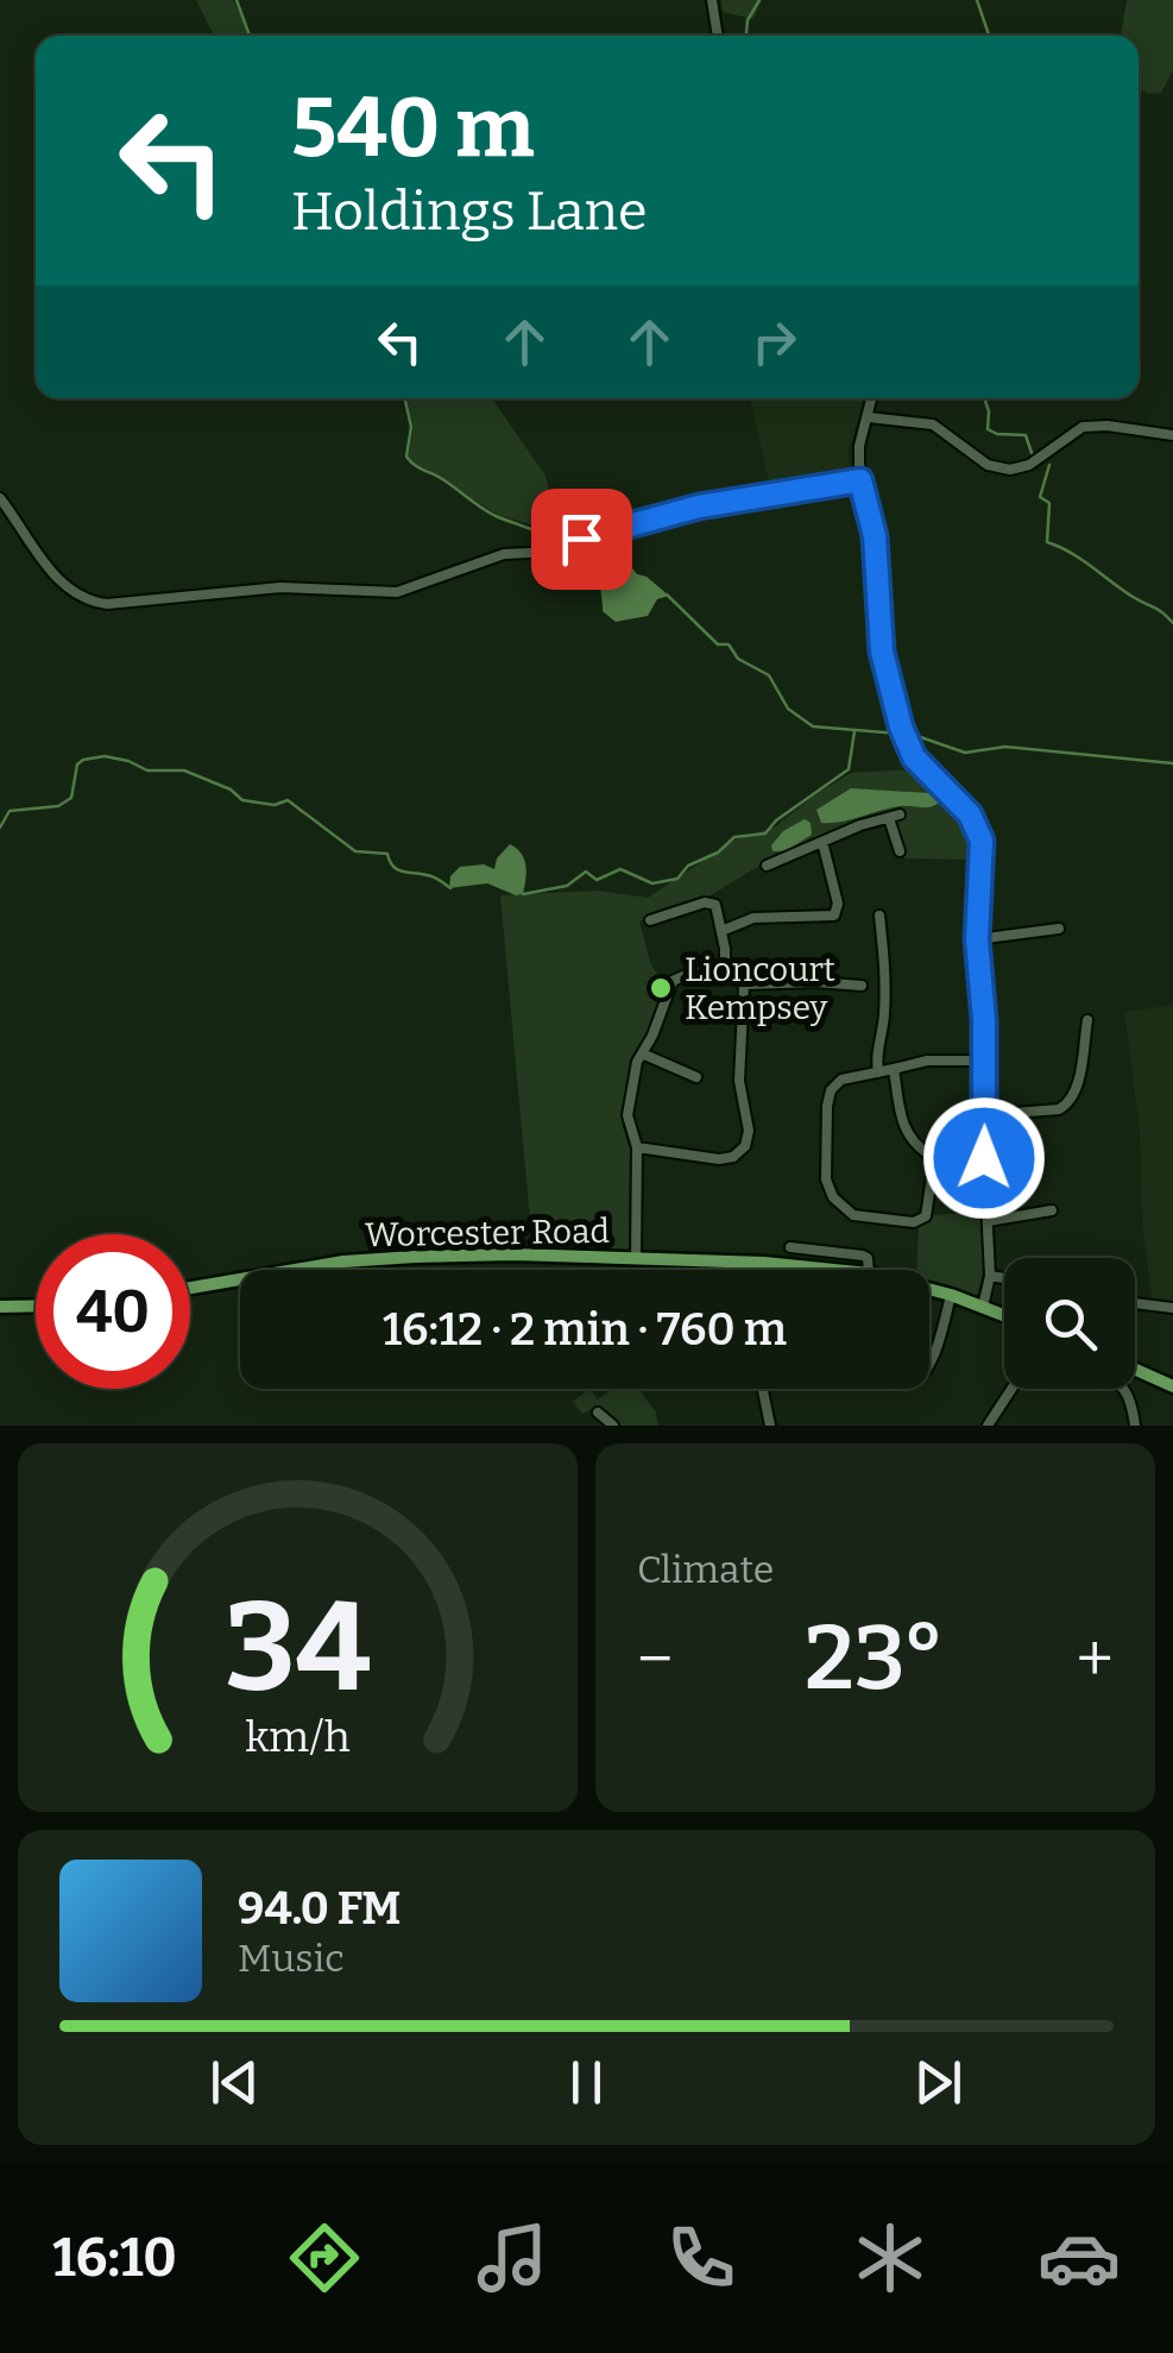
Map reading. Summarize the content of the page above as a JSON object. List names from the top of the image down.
{
  "streets": {
    "main road": ["Worcester Road"]
  },
  "places": ["Lioncourt Kempsey"],
  "page": {
    "turn": ["540 m", "Holdings Lane"],
    "limit": "40",
    "trip": "16:12 · 2 min · 760 m",
    "tile": "Climate",
    "heat": ["−", "23°", "+"],
    "song": ["94.0 FM", "Music"],
    "tabs": "16:10",
    "gauge": ["34", "km/h"]
  }
}
